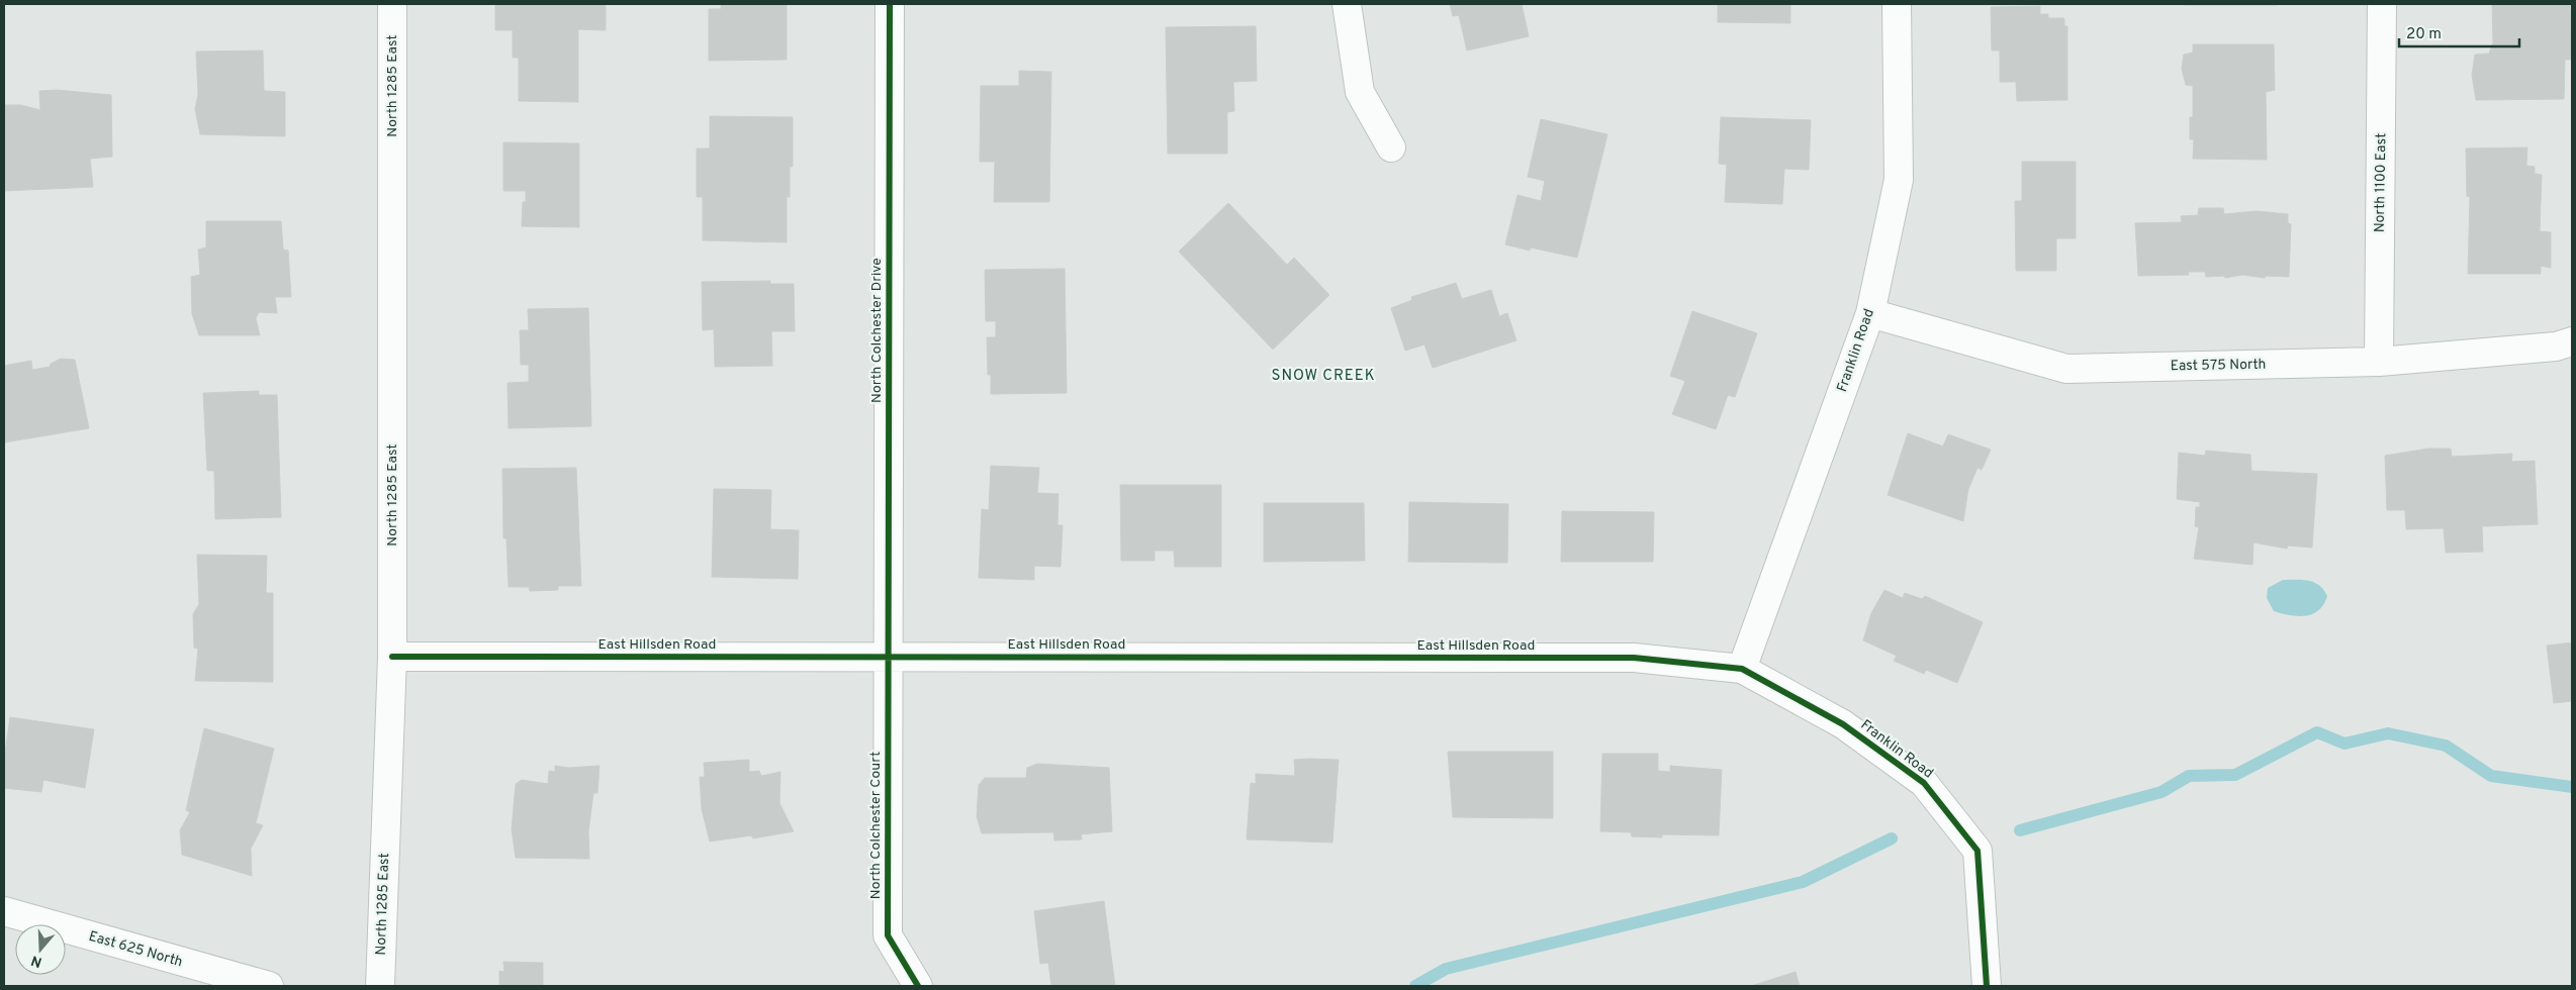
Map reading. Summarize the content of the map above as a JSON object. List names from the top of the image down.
{
  "streets": {
    "street": [
      "North 1285 East",
      "North 1100 East",
      "North Colchester Drive",
      "Franklin Road",
      "East 575 North",
      "East Hillsden Road",
      "North Colchester Court",
      "East 625 North"
    ]
  },
  "crossings": [
    ["North 1285 East", "East Hillsden Road"],
    ["North 1100 East", "East 575 North"],
    ["North Colchester Drive", "East Hillsden Road"],
    ["North Colchester Drive", "North Colchester Court"],
    ["Franklin Road", "East 575 North"],
    ["Franklin Road", "East Hillsden Road"],
    ["East Hillsden Road", "North Colchester Court"]
  ],
  "districts": ["SNOW CREEK"],
  "scale_bar": "20 m",
  "north": "bottom"
}
